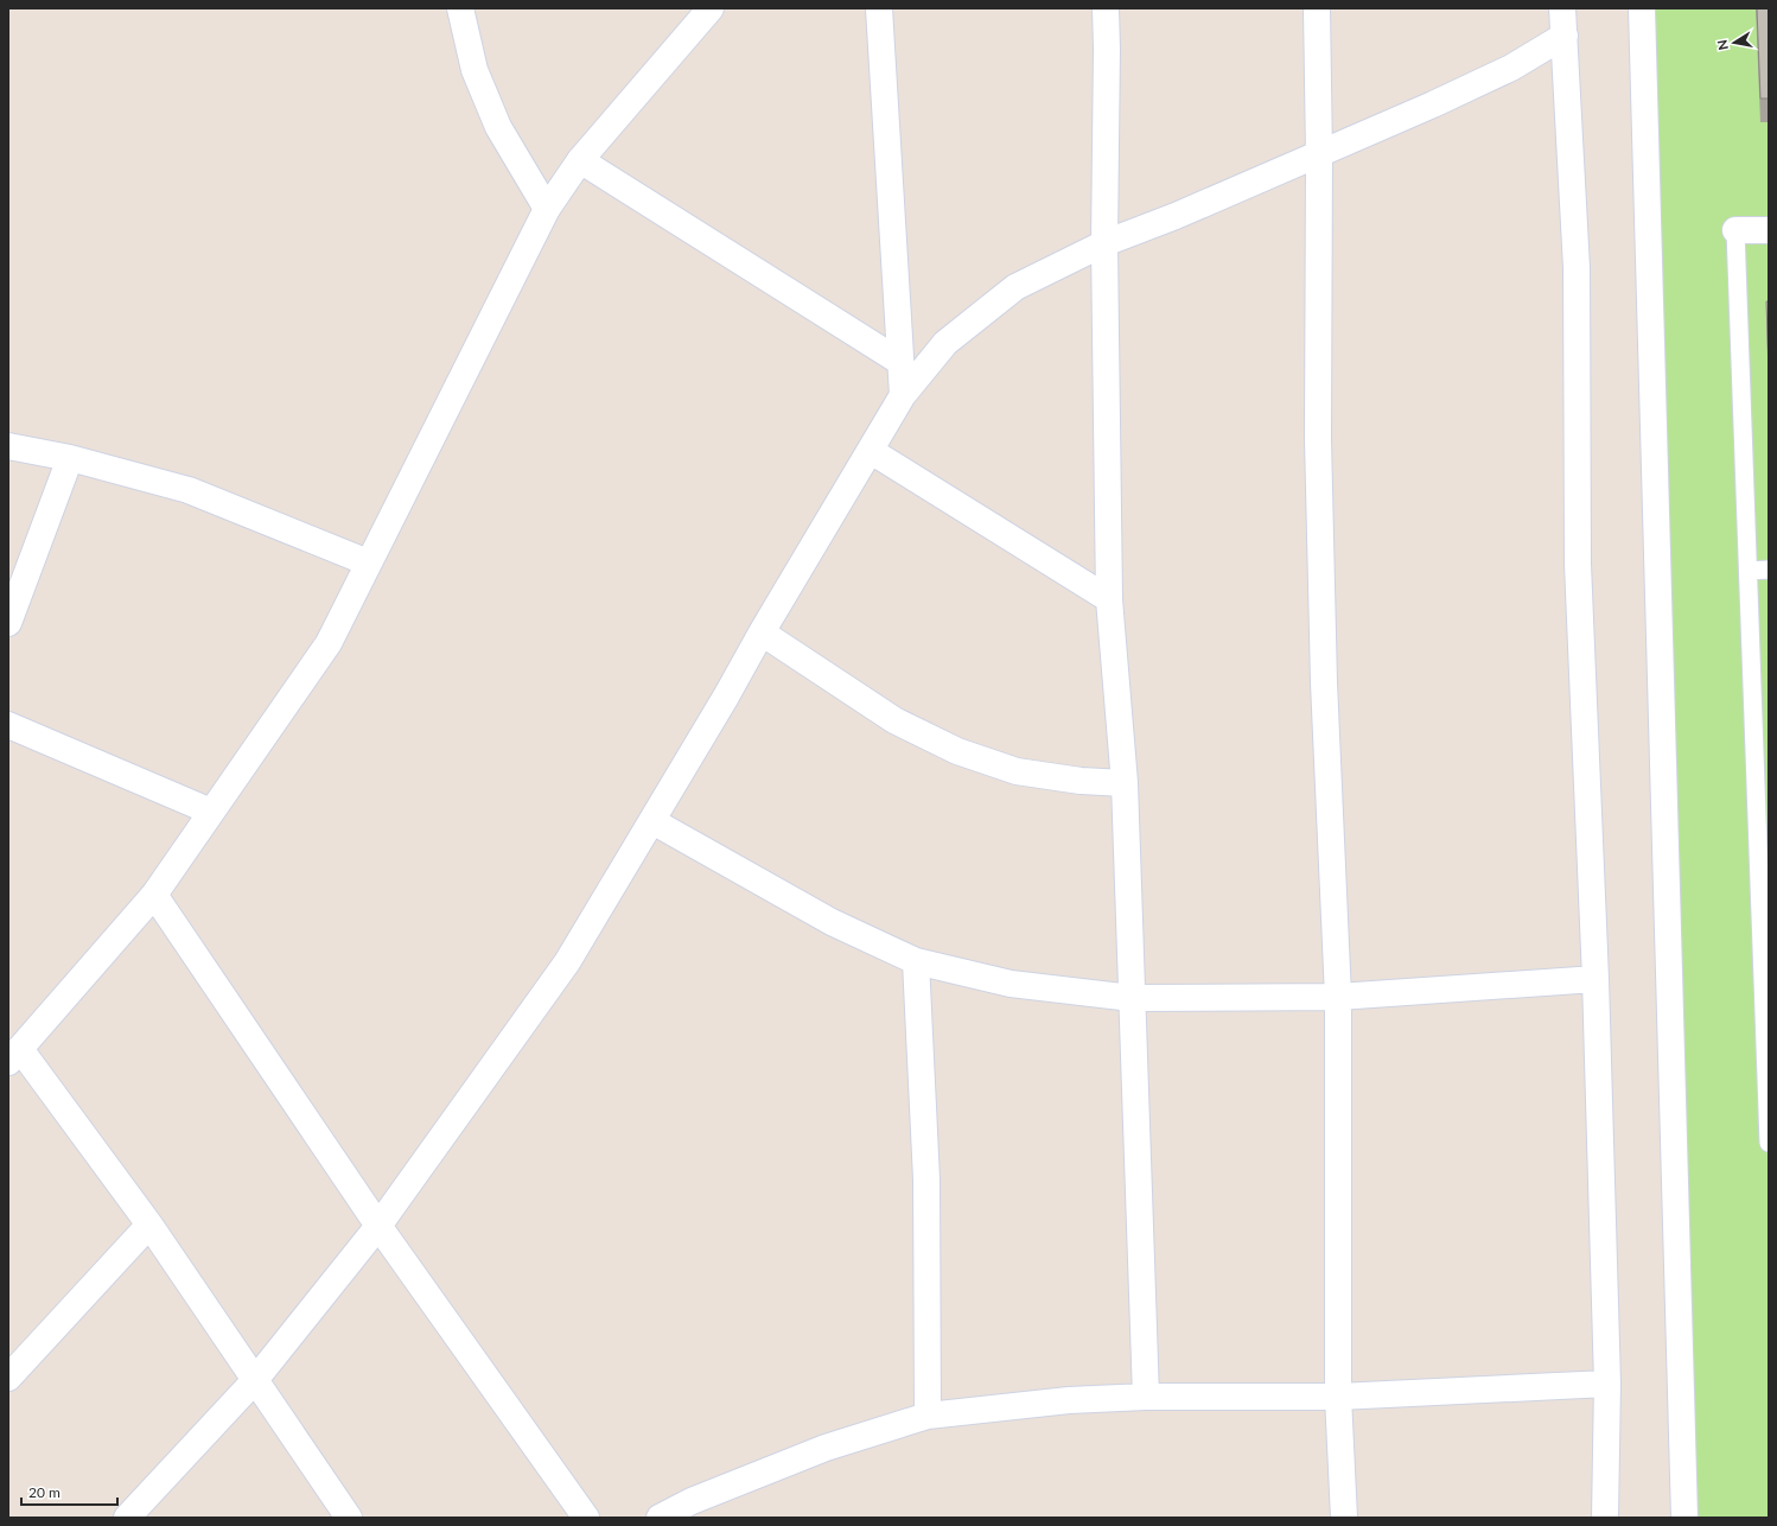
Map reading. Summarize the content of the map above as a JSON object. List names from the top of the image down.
{
  "scale_bar": "20 m",
  "north": "left"
}
